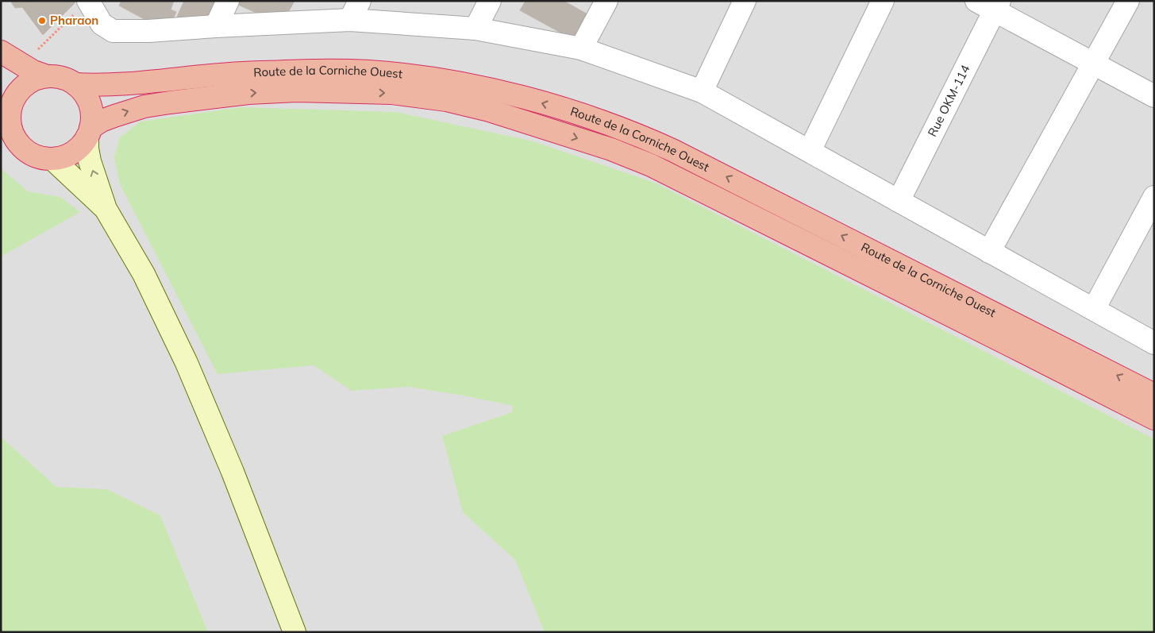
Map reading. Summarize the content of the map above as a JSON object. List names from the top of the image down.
{
  "streets": {
    "highway": ["Route de la Corniche Ouest"],
    "street": ["Rue OKM-114"]
  },
  "places": ["Pharaon"]
}
